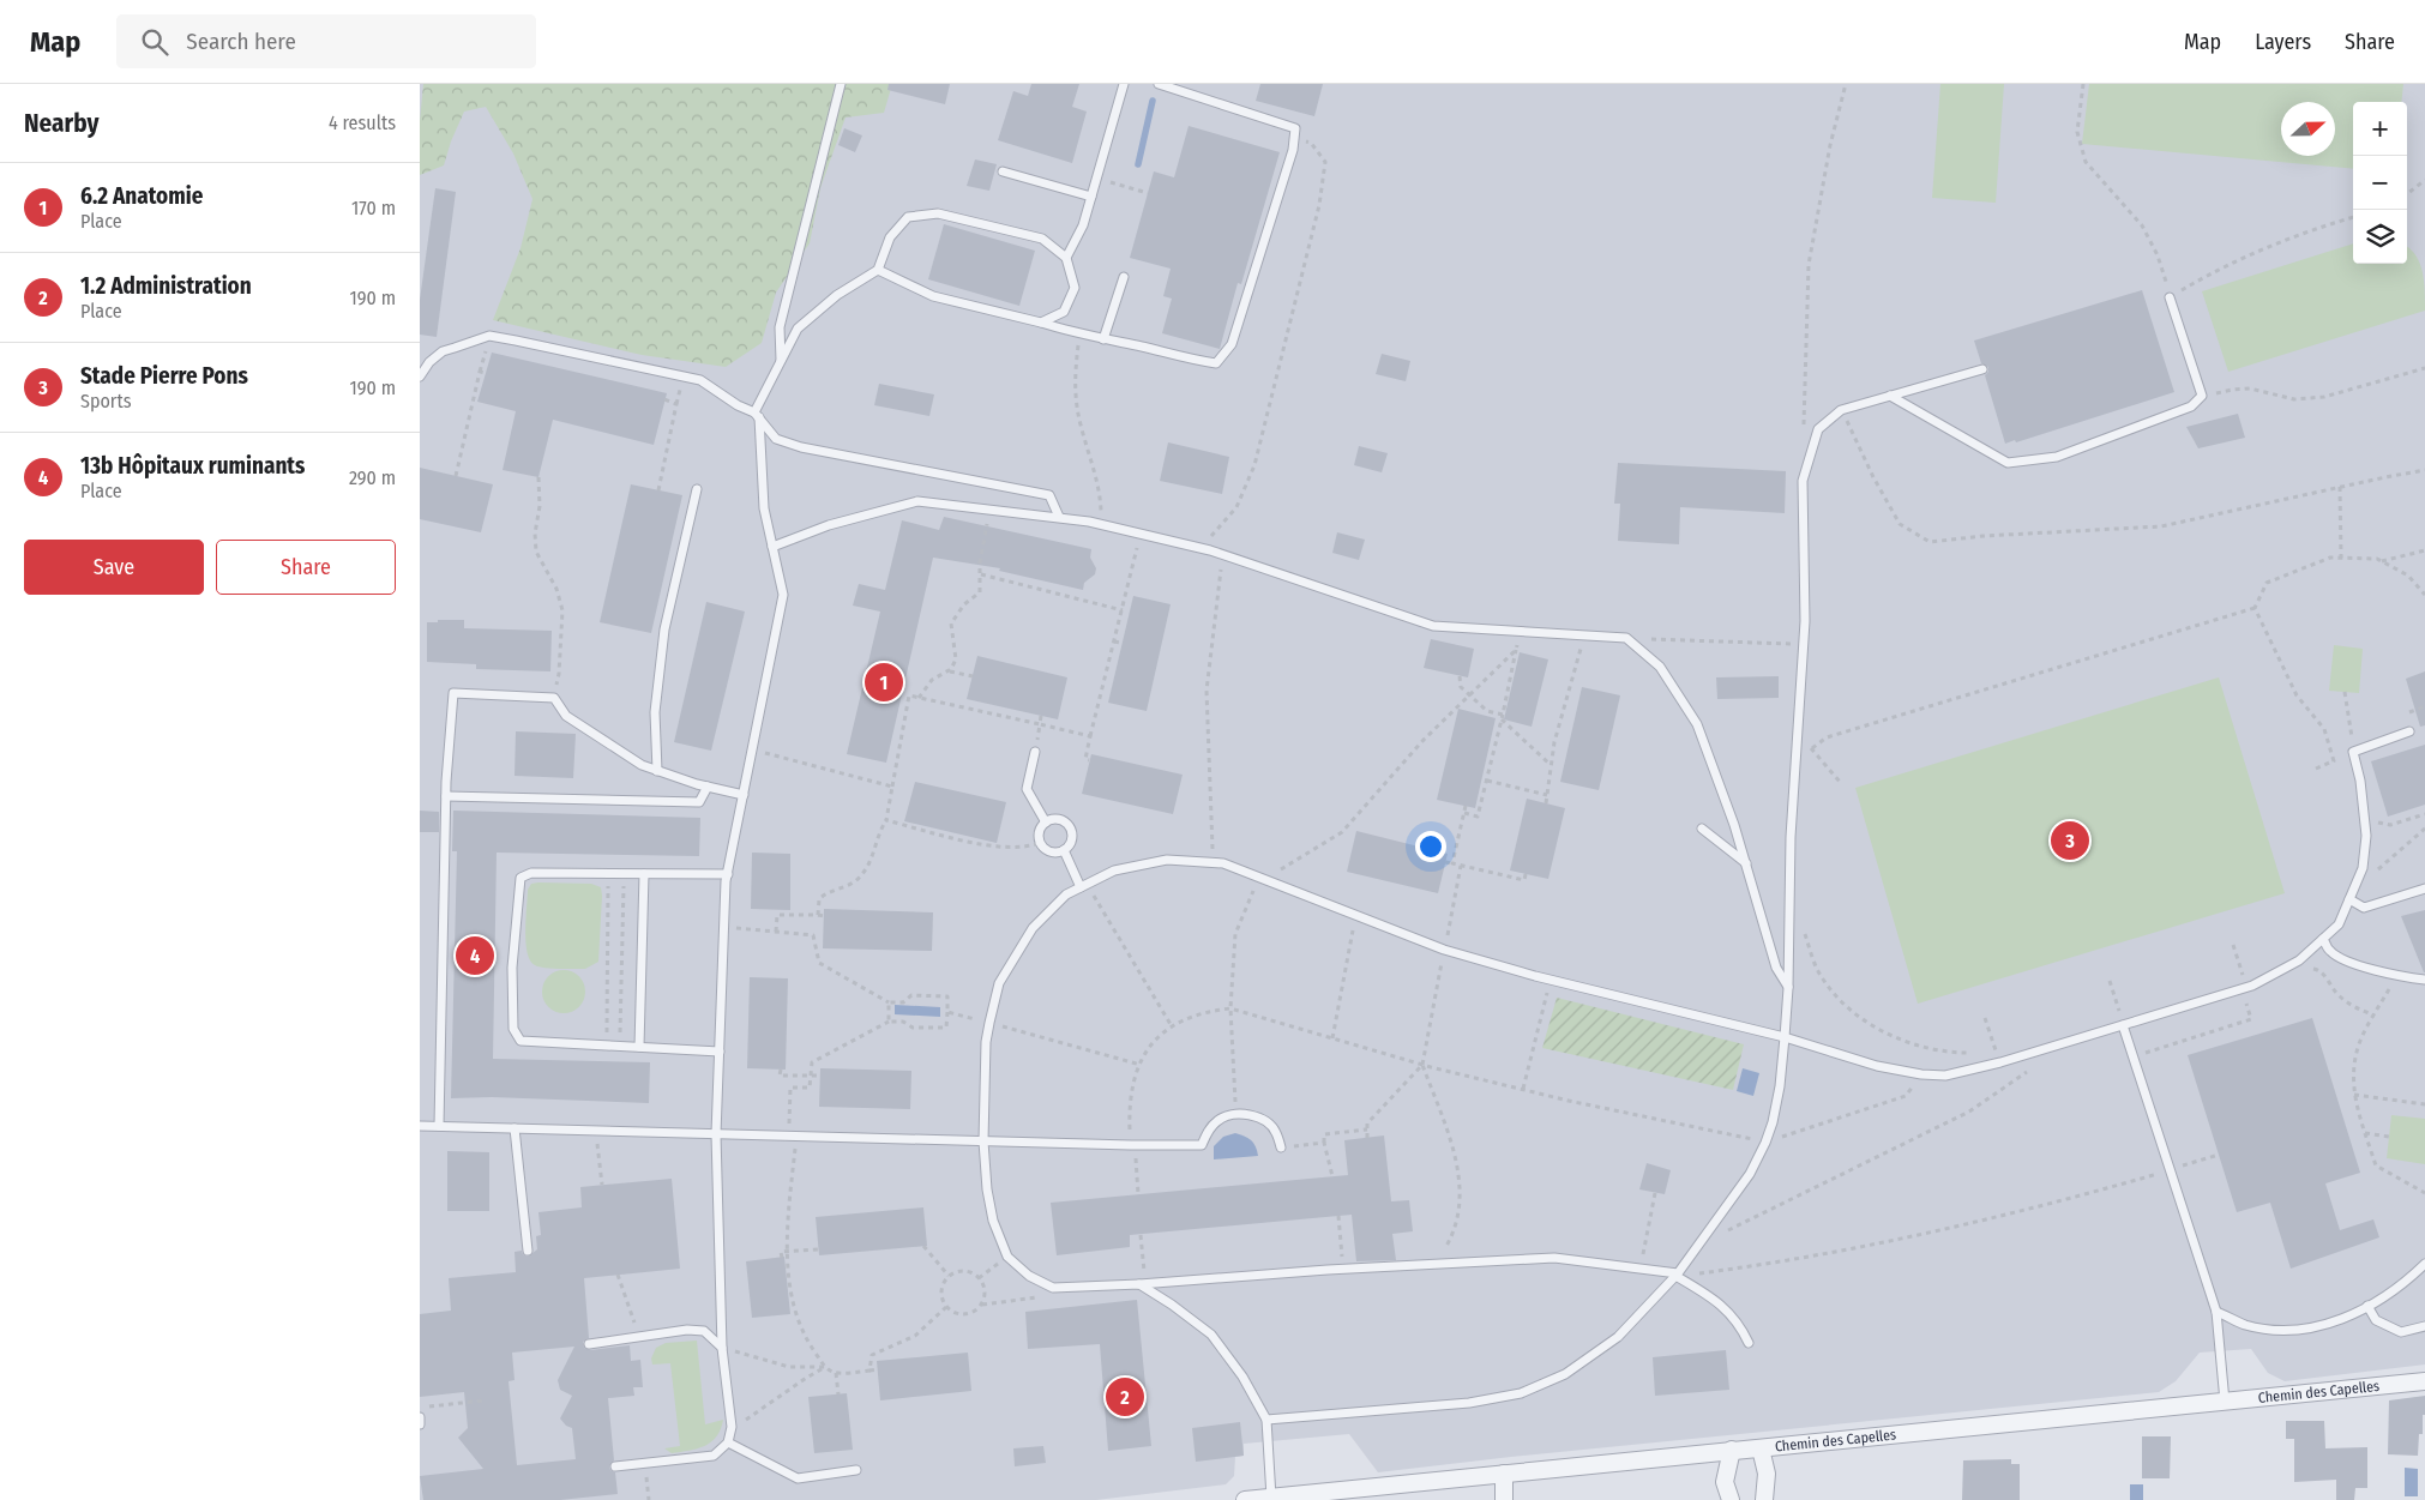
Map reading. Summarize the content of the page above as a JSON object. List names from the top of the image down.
{
  "streets": {
    "street": ["Chemin des Capelles"]
  },
  "north": "right",
  "page": {
    "header": "Map",
    "search": "Search here",
    "nav": ["Map", "Layers", "Share"],
    "heading": ["Nearby", "4 results"],
    "map_buttons": ["+", "−"],
    "list": [
      {
        "mark": "1",
        "name": "6.2 Anatomie",
        "note": "Place",
        "value": "170 m"
      },
      {
        "mark": "2",
        "name": "1.2 Administration",
        "note": "Place",
        "value": "190 m"
      },
      {
        "mark": "3",
        "name": "Stade Pierre Pons",
        "note": "Sports",
        "value": "190 m"
      },
      {
        "mark": "4",
        "name": "13b Hôpitaux ruminants",
        "note": "Place",
        "value": "290 m"
      }
    ],
    "buttons": ["Save", "Share"],
    "pins": [
      "1",
      "3",
      "4",
      "2"
    ]
  }
}
